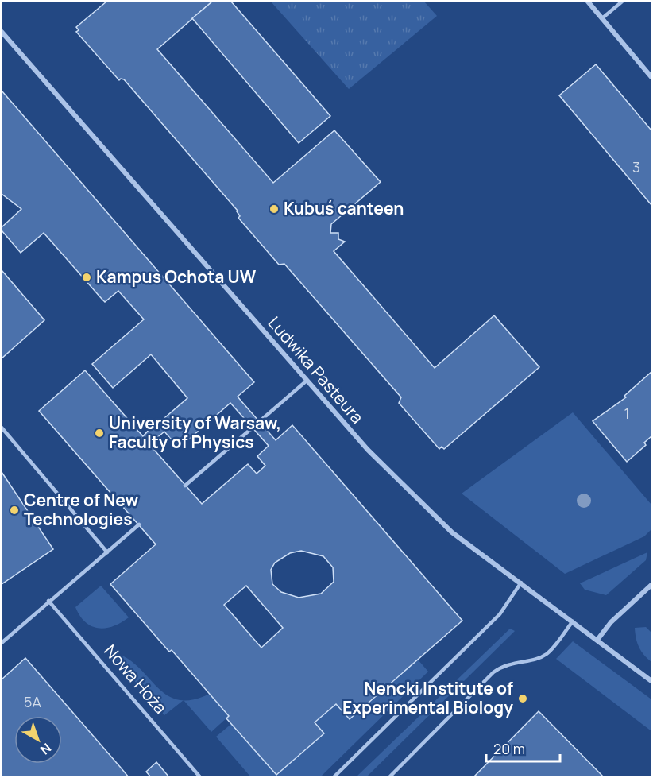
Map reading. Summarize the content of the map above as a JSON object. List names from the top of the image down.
{
  "streets": {
    "street": ["Ludwika Pasteura"],
    "lane": ["Nowa Hoża"]
  },
  "places": [
    "Kubuś canteen",
    "Kampus Ochota UW",
    "University of Warsaw, Faculty of Physics",
    "Centre of New Technologies",
    "Nencki Institute of Experimental Biology"
  ],
  "house_numbers": ["3", "1", "5A"],
  "scale_bar": "20 m",
  "north": "bottom right"
}
